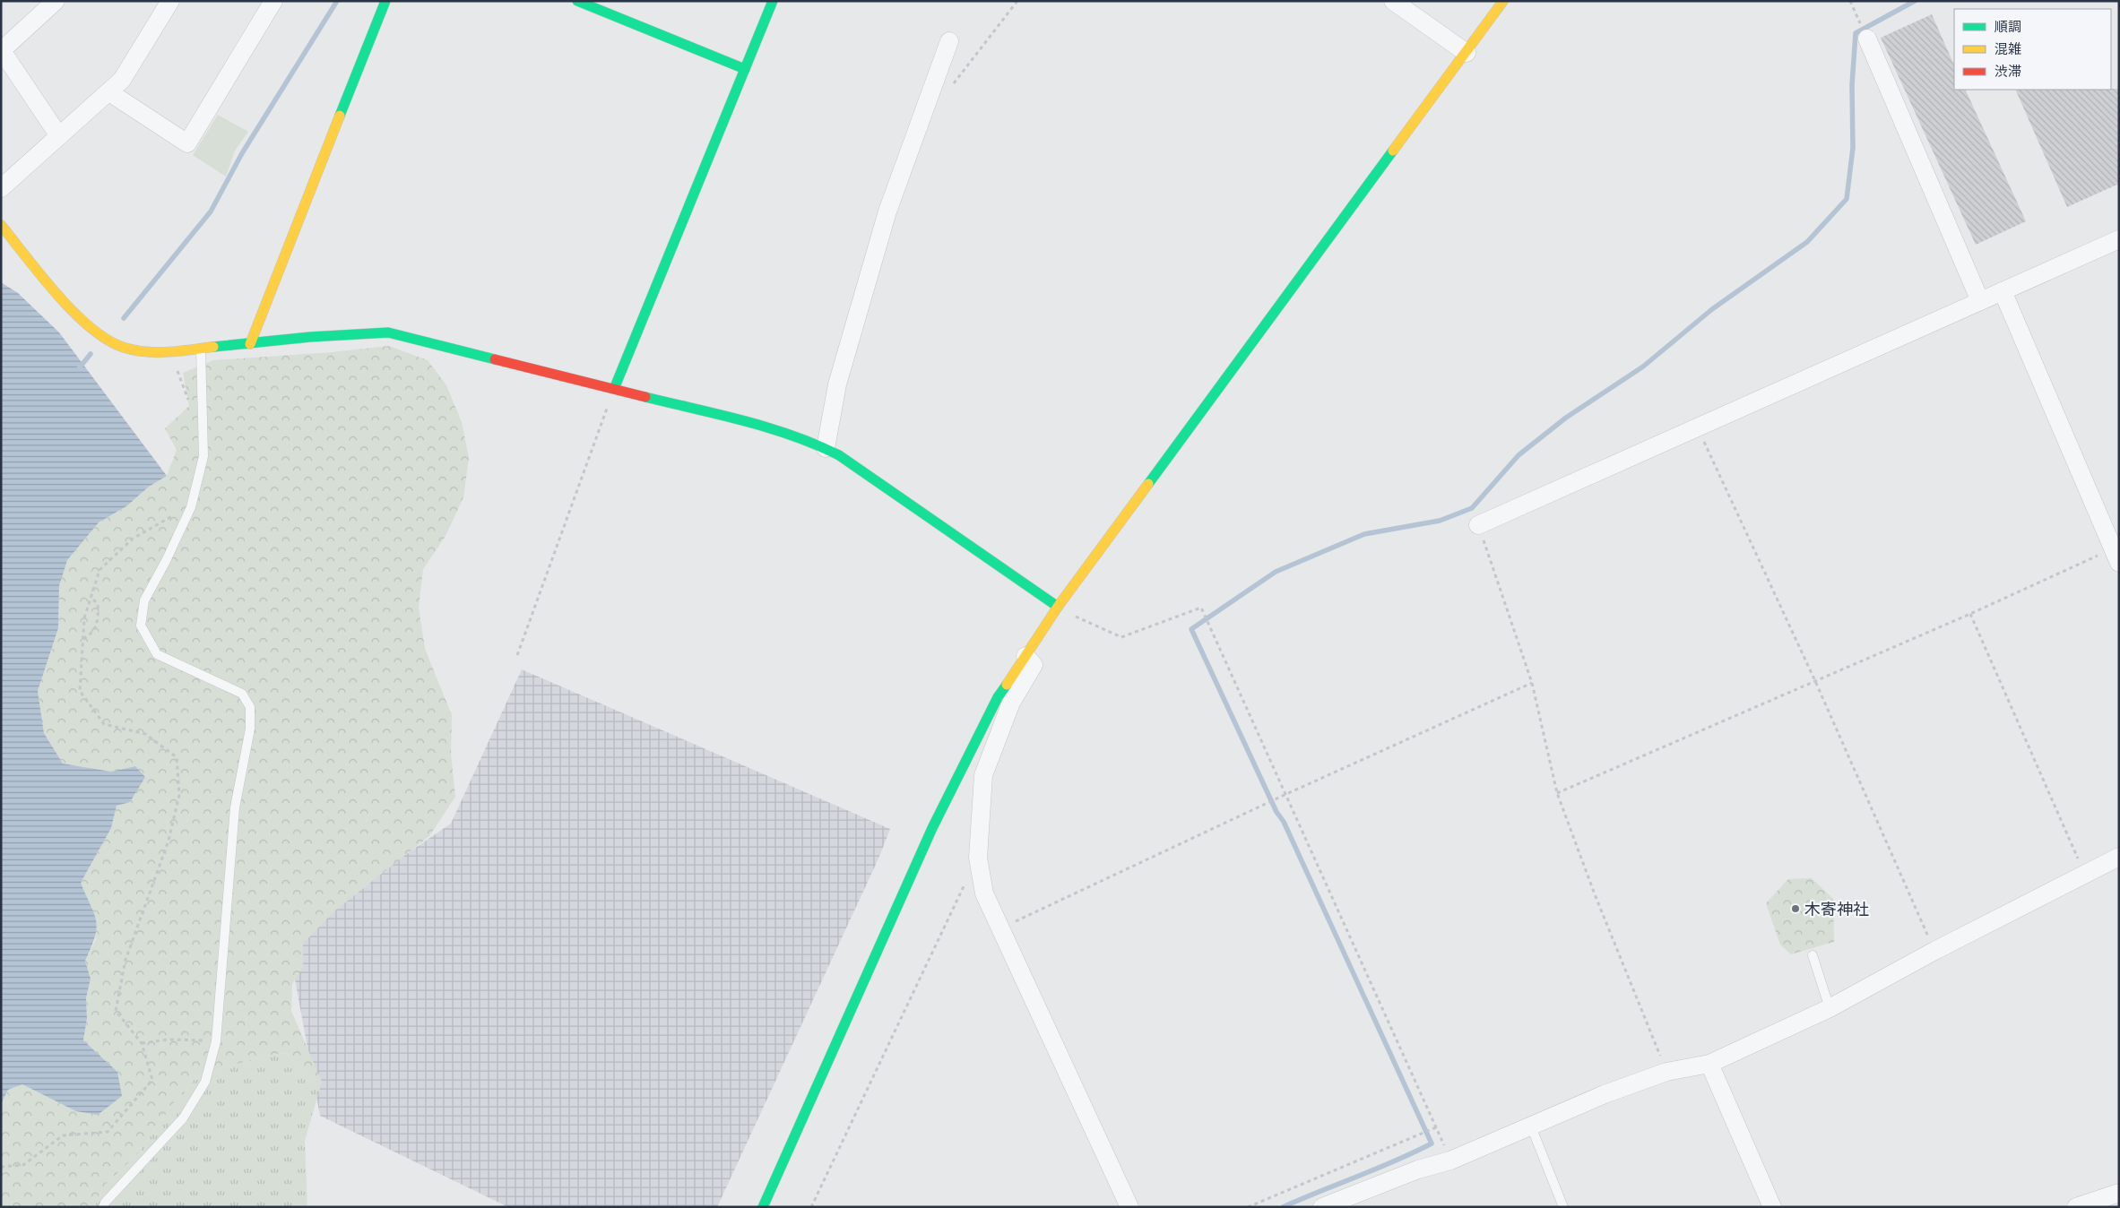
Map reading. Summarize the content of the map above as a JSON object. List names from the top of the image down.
{
  "places": ["木寄神社"],
  "legend": ["順調", "混雑", "渋滞"]
}
